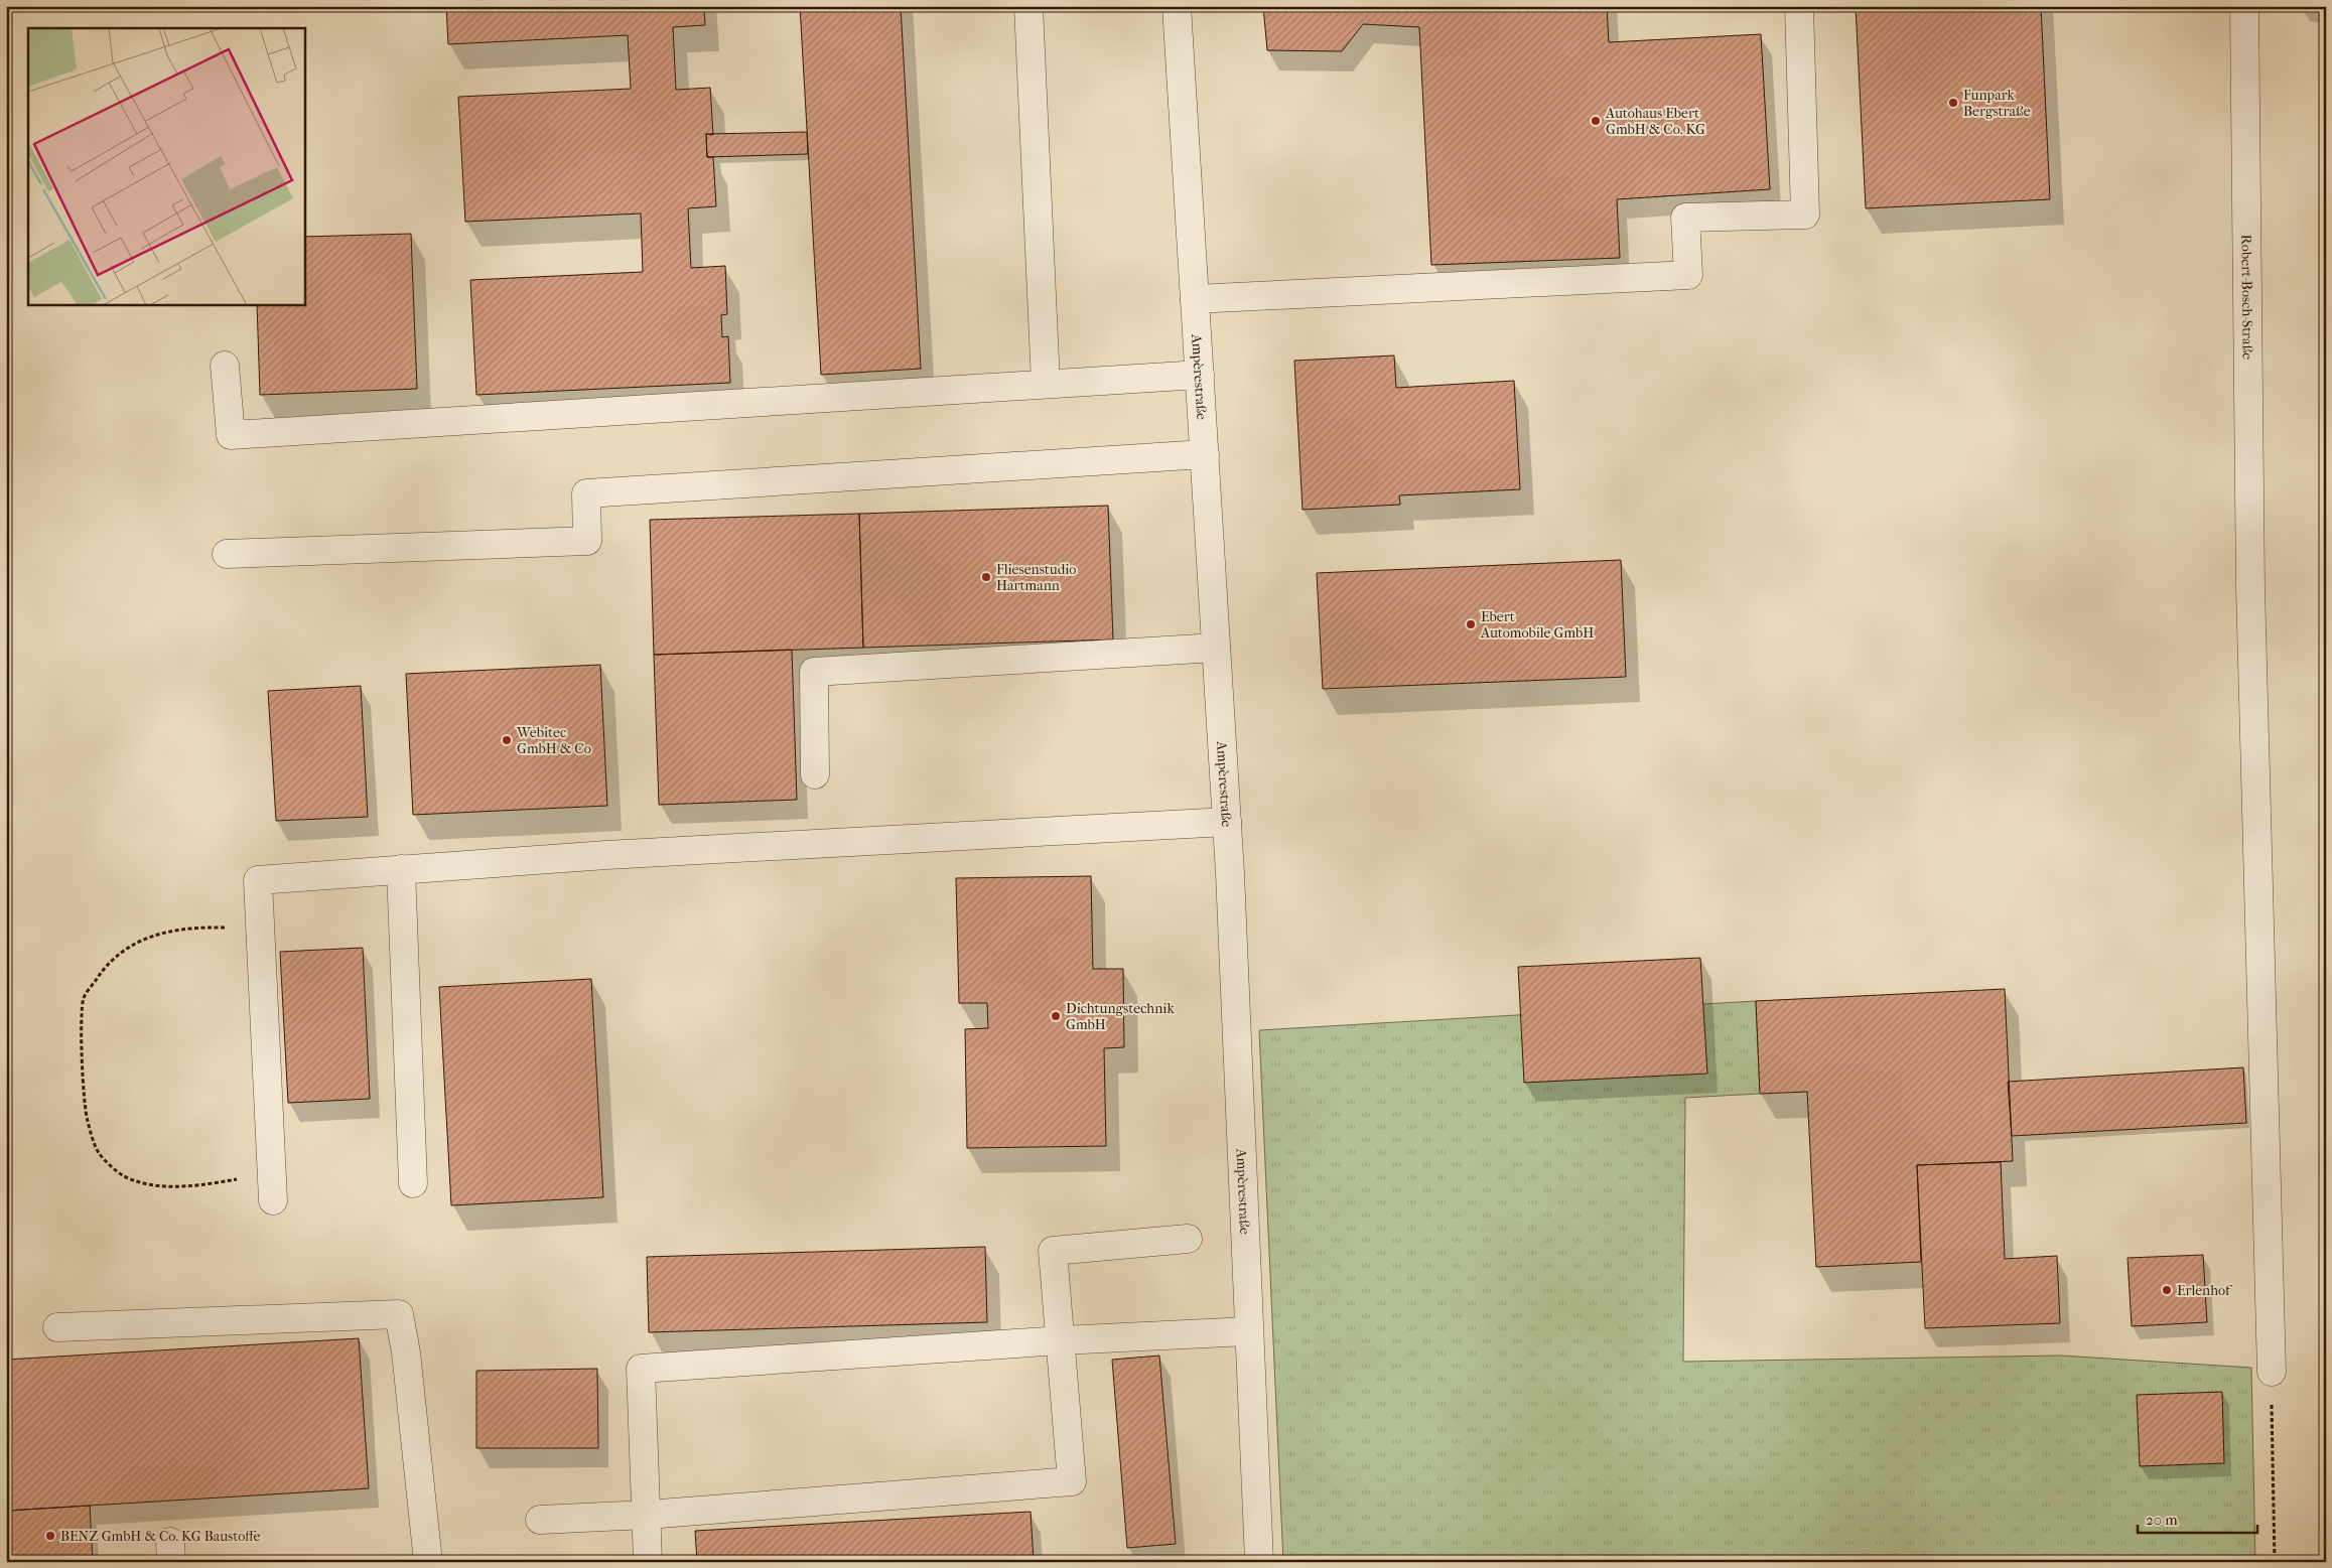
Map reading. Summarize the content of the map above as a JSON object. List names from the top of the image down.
{
  "streets": {
    "street": ["Robert-Bosch-Straße", "Ampèrestraße"]
  },
  "places": [
    "Funpark Bergstraße",
    "Autohaus Ebert GmbH & Co. KG",
    "Fliesenstudio Hartmann",
    "Ebert Automobile GmbH",
    "Webitec GmbH & Co",
    "Dichtungstechnik GmbH",
    "Erlenhof",
    "BENZ GmbH & Co. KG Baustoffe"
  ],
  "scale_bar": "20 m"
}
